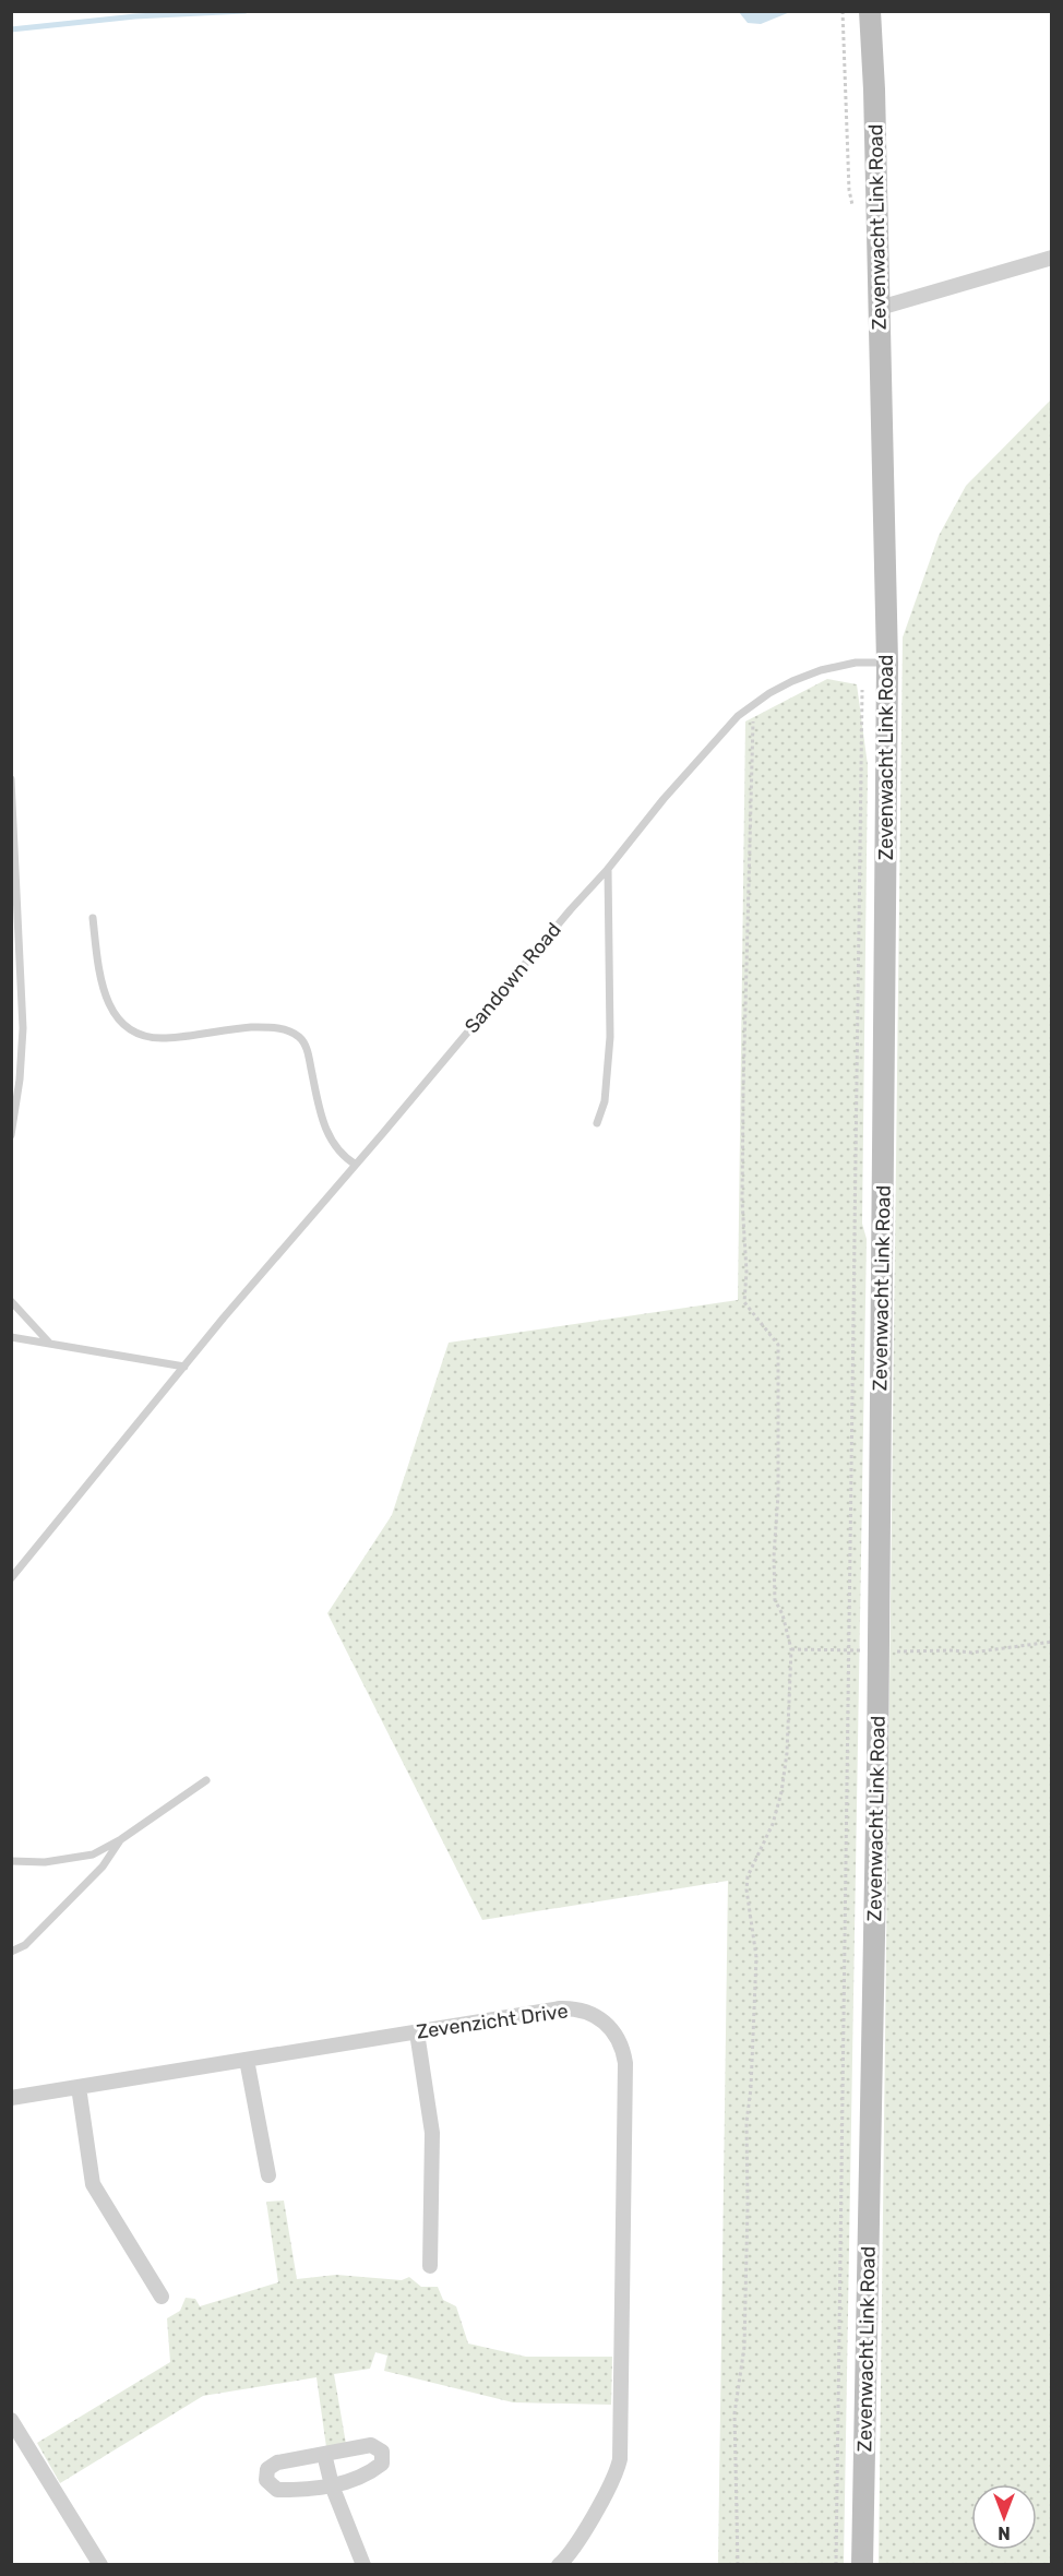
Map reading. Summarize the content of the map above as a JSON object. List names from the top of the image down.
{
  "streets": {
    "street": ["Zevenwacht Link Road", "Zevenzicht Drive"],
    "lane": ["Sandown Road"]
  },
  "crossings": [
    ["Zevenwacht Link Road", "Sandown Road"]
  ],
  "north": "bottom"
}
